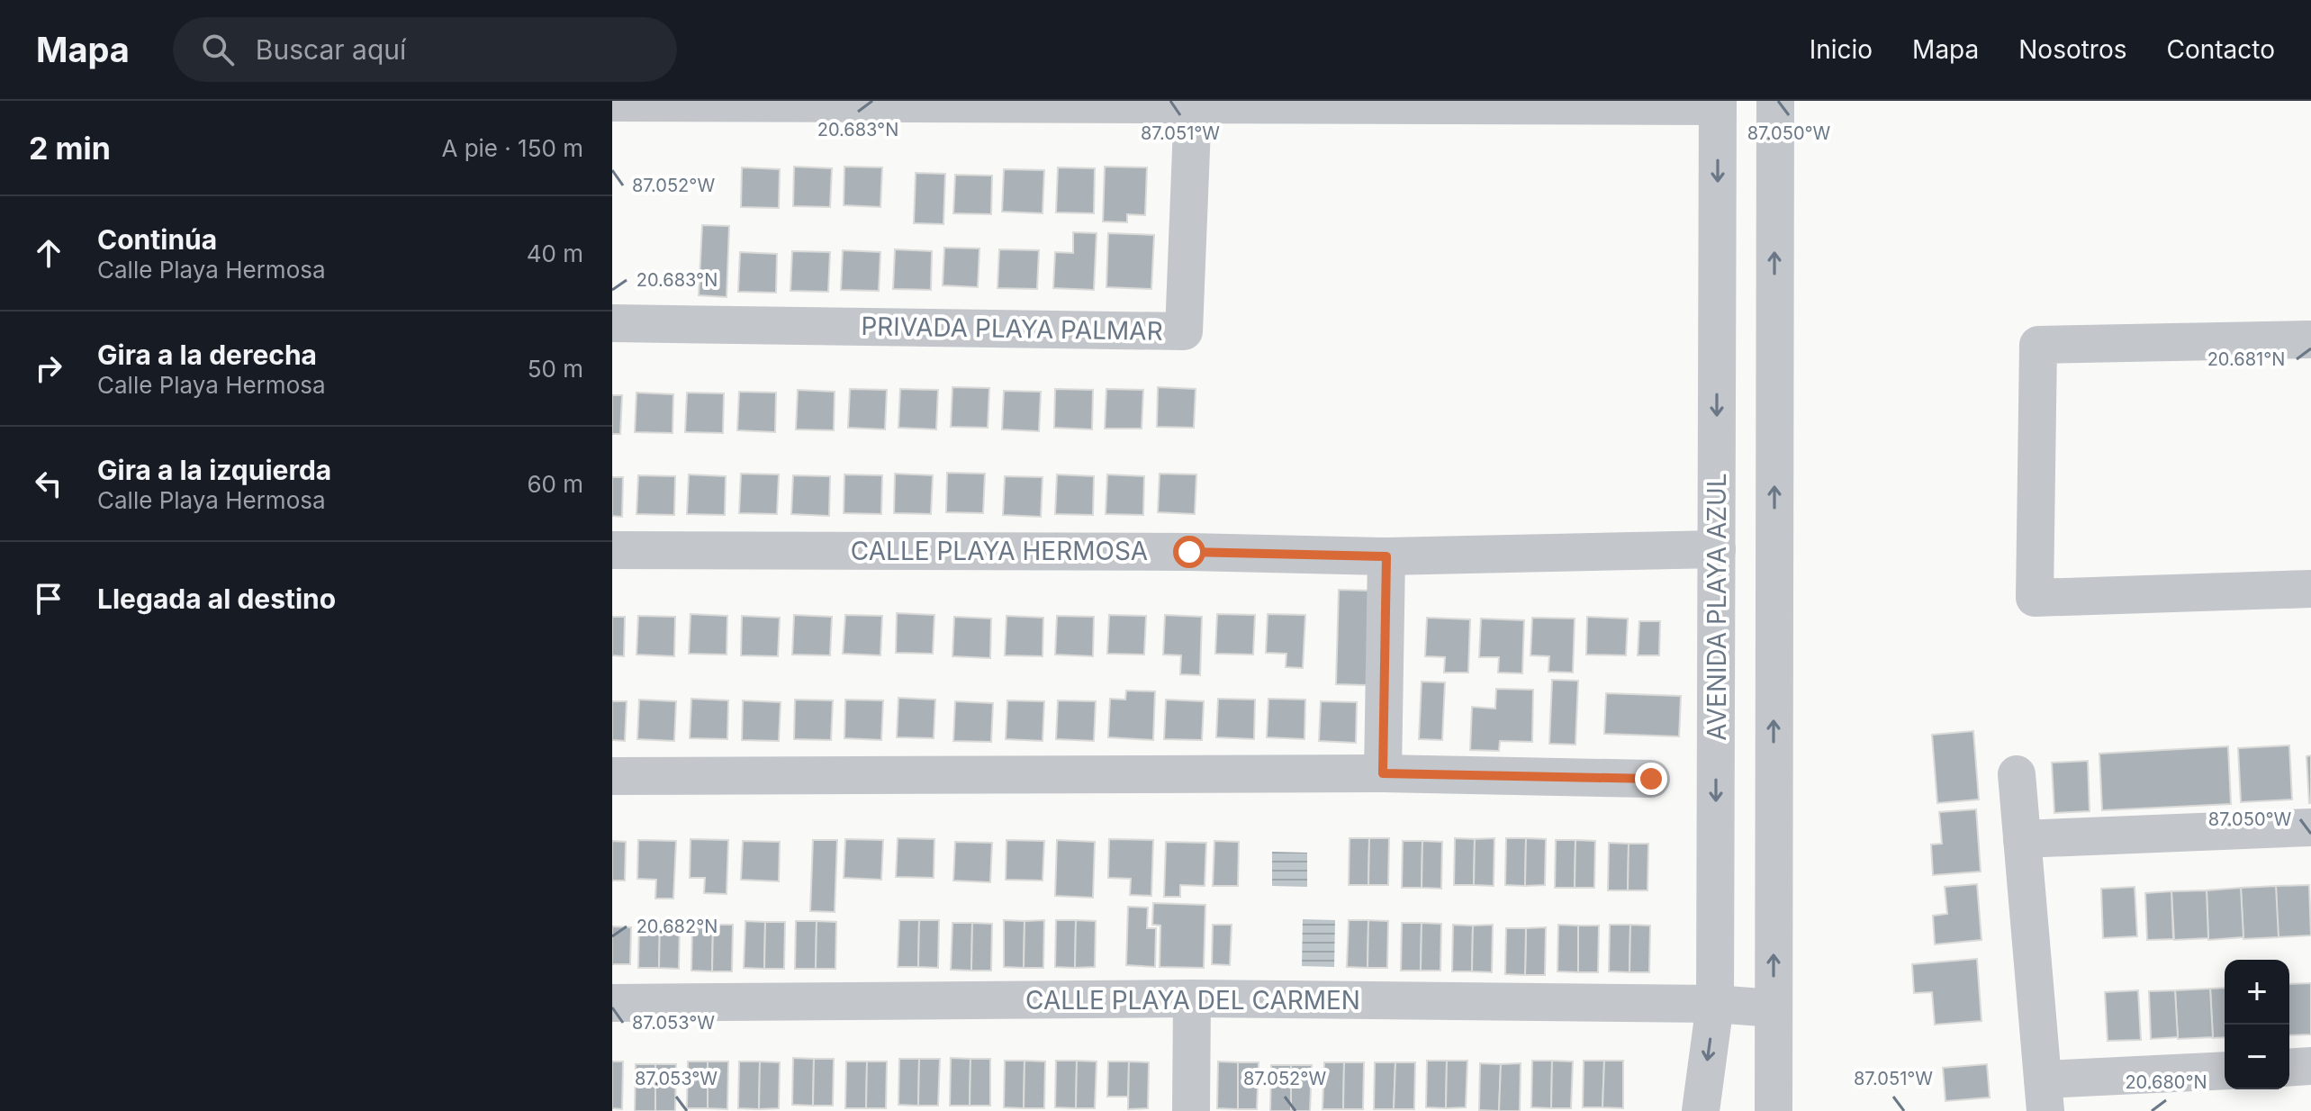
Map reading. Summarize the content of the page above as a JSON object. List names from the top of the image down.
{
  "streets": {
    "street": [
      "PRIVADA PLAYA PALMAR",
      "CALLE PLAYA HERMOSA",
      "AVENIDA PLAYA AZUL",
      "CALLE PLAYA DEL CARMEN"
    ]
  },
  "crossings": [
    ["CALLE PLAYA HERMOSA", "AVENIDA PLAYA AZUL"],
    ["AVENIDA PLAYA AZUL", "CALLE PLAYA DEL CARMEN"]
  ],
  "page": {
    "header": "Mapa",
    "search": "Buscar aquí",
    "nav": [
      "Inicio",
      "Mapa",
      "Nosotros",
      "Contacto"
    ],
    "heading": ["2 min", "A pie · 150 m"],
    "list": [
      ["Continúa", "Calle Playa Hermosa", "40 m"],
      ["Gira a la derecha", "Calle Playa Hermosa", "50 m"],
      ["Gira a la izquierda", "Calle Playa Hermosa", "60 m"],
      "Llegada al destino"
    ],
    "map_buttons": ["+", "−"]
  },
  "coordinates": [
    "20.683°N",
    "87.051°W",
    "87.050°W",
    "87.052°W",
    "20.681°N",
    "20.682°N",
    "87.053°W",
    "20.680°N"
  ]
}
